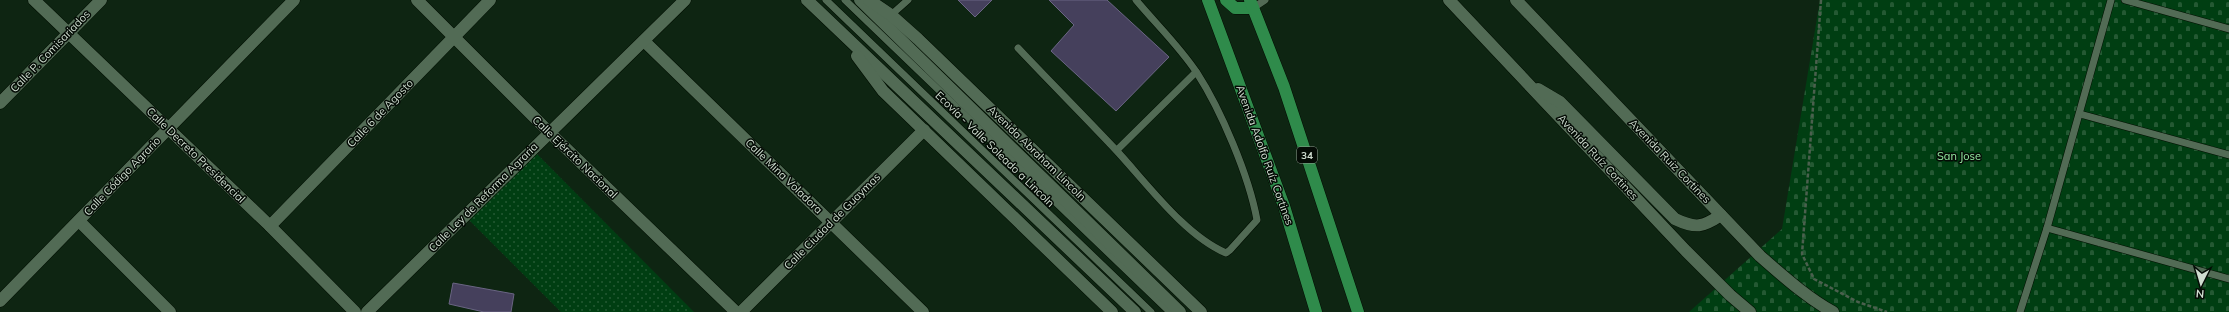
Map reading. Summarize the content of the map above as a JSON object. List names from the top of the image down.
{
  "streets": {
    "main road": ["Avenida Adolfo Ruíz Cortines", "34"],
    "street": [
      "Calle P. Comisariados",
      "Calle 6 de Agosto",
      "Avenida Abraham Lincoln",
      "Calle Decreto Presidencial",
      "Calle Ejército Nacional",
      "Avenida Ruíz Cortines",
      "Avenida Ruiz Cortines",
      "Calle Código Agrario",
      "Calle Mina Voladora",
      "Calle Ley de Reforma Agraria",
      "Calle Ciudad de Guaymas"
    ],
    "lane": ["Ecovía - Valle Soleado a Lincoln"]
  },
  "crossings": [
    ["Calle P. Comisariados", "Calle Decreto Presidencial"],
    ["Calle 6 de Agosto", "Calle Decreto Presidencial"],
    ["Calle 6 de Agosto", "Calle Ejército Nacional"],
    ["Calle Decreto Presidencial", "Calle Código Agrario"],
    ["Calle Ejército Nacional", "Calle Ley de Reforma Agraria"],
    ["Calle Mina Voladora", "Calle Ley de Reforma Agraria"],
    ["Calle Mina Voladora", "Calle Ciudad de Guaymas"]
  ],
  "parks": ["San Jose"],
  "north": "bottom"
}
